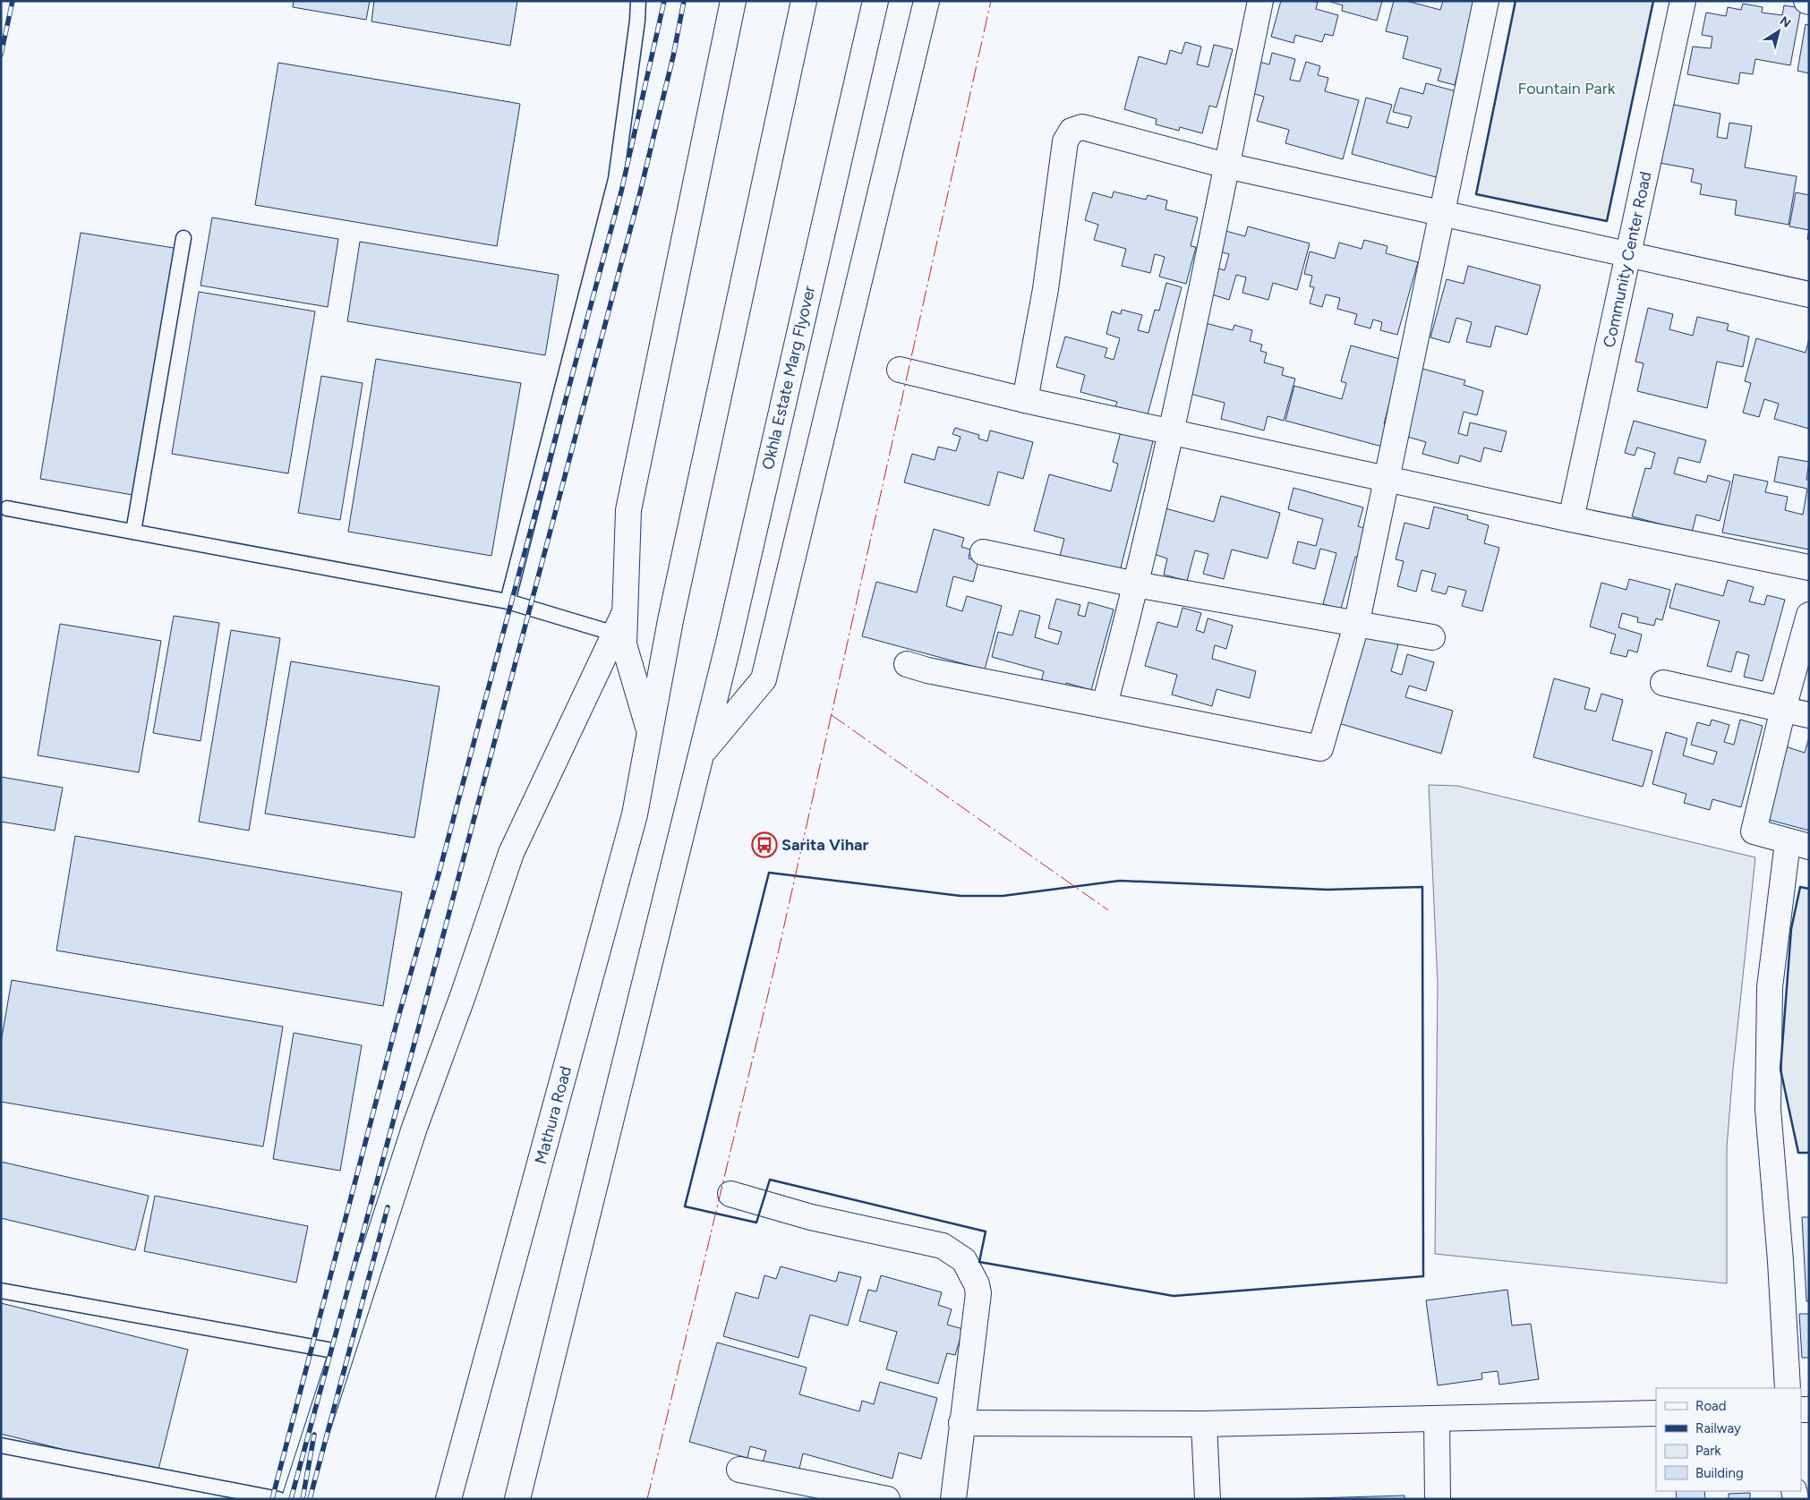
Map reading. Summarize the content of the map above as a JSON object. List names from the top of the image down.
{
  "streets": {
    "main road": ["Community Center Road", "Okhla Estate Marg Flyover", "Mathura Road"]
  },
  "parks": ["Fountain Park"],
  "places": {
    "bus stop": ["Sarita Vihar"]
  },
  "legend": [
    "Road",
    "Railway",
    "Park",
    "Building"
  ],
  "north": "top right"
}
